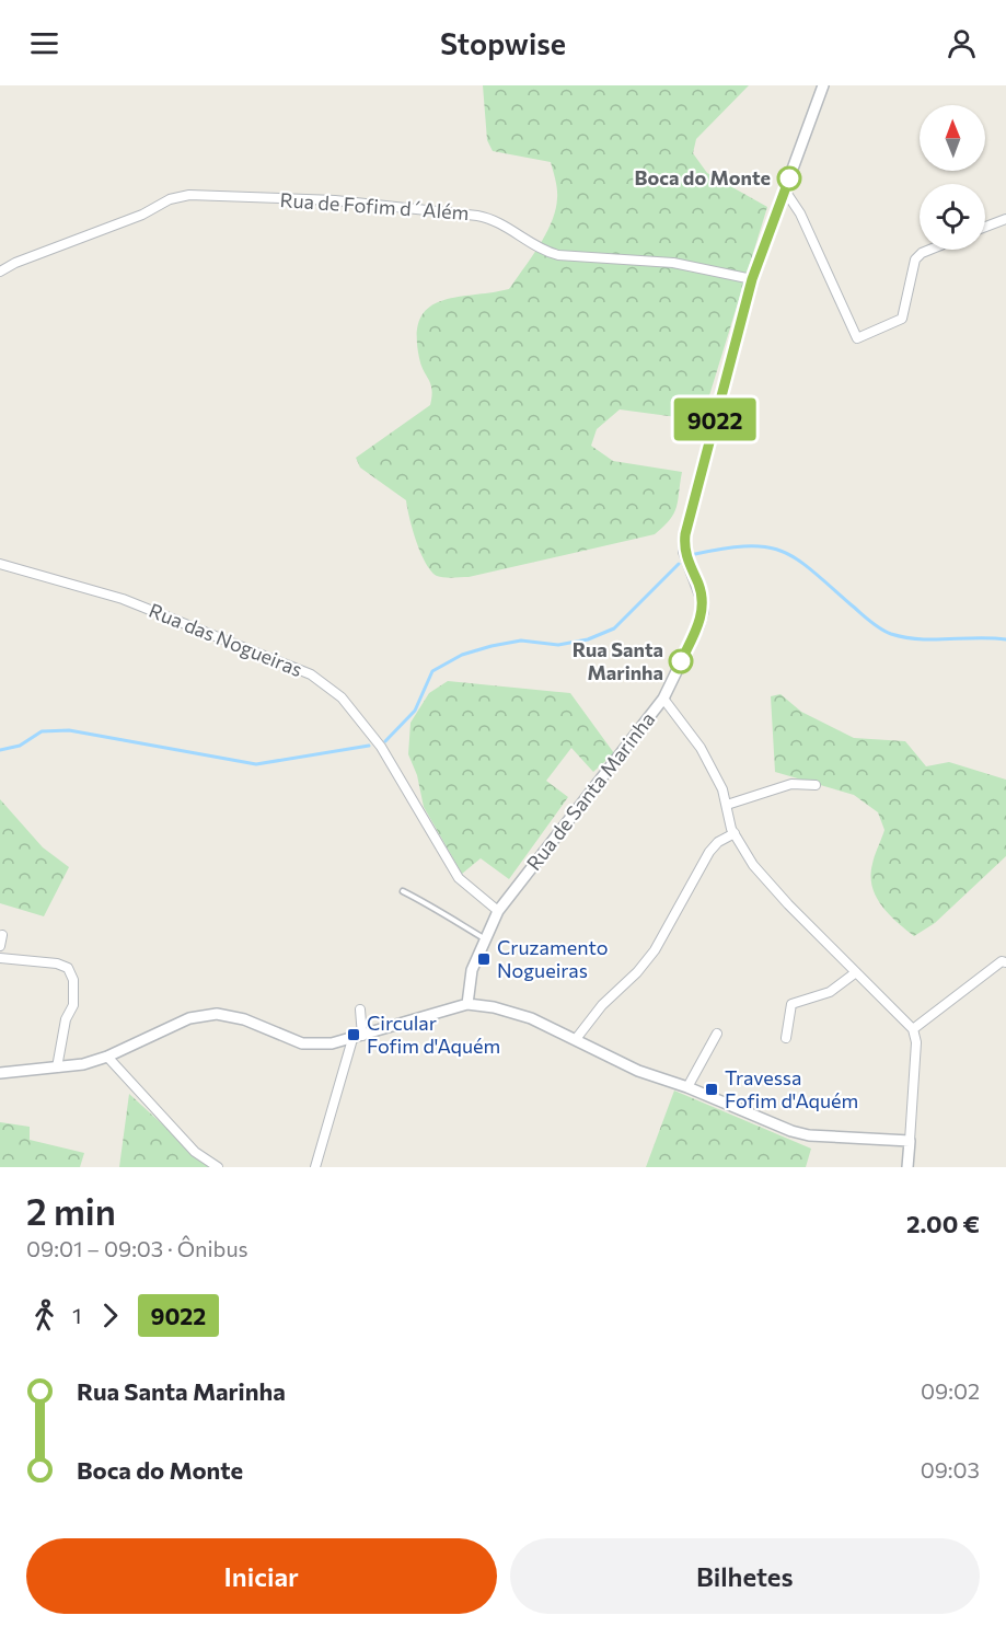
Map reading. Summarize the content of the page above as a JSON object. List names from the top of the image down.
{
  "streets": {
    "street": ["Rua de Fofim d´Além", "Rua das Nogueiras", "Rua de Santa Marinha"]
  },
  "crossings": [
    ["Rua de Fofim d´Além", "Rua de Santa Marinha"],
    ["Rua das Nogueiras", "Rua de Santa Marinha"]
  ],
  "places": {
    "other": ["Boca do Monte", "Rua Santa Marinha"],
    "transit": ["Cruzamento Nogueiras", "Circular Fofim d'Aquém", "Travessa Fofim d'Aquém"]
  },
  "lines": ["bus line 9022"],
  "north": "top",
  "page": {
    "header": "Stopwise",
    "on_map": "9022",
    "heading": ["2 min", "09:01 – 09:03 · Ônibus", "2.00 €"],
    "legs": ["1", "9022"],
    "list": [
      {
        "name": "Rua Santa Marinha",
        "value": "09:02"
      },
      {
        "name": "Boca do Monte",
        "value": "09:03"
      }
    ],
    "buttons": ["Iniciar", "Bilhetes"]
  }
}
